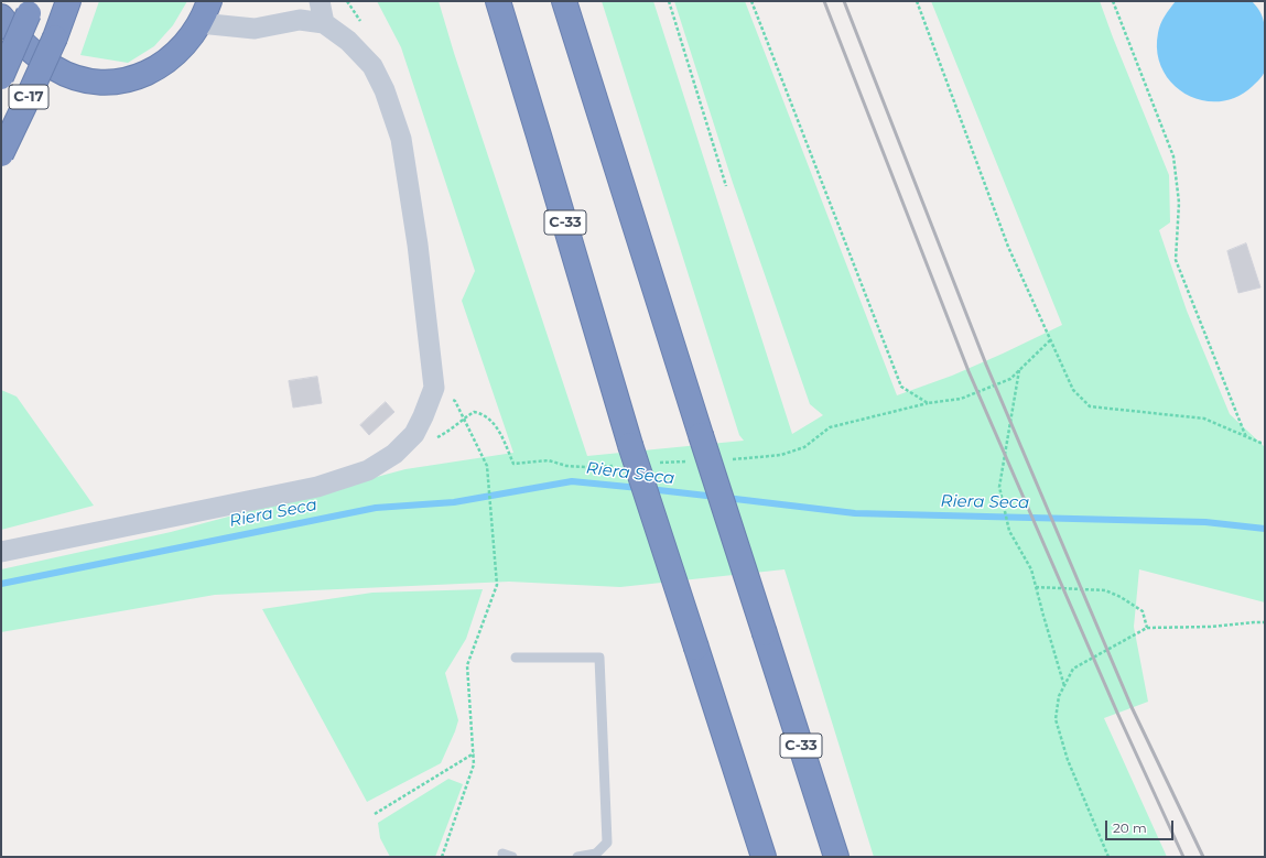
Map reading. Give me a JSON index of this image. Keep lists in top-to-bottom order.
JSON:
{
  "streets": {
    "highway": ["C-17", "C-33"]
  },
  "water": ["Riera Seca"],
  "scale_bar": "20 m"
}
